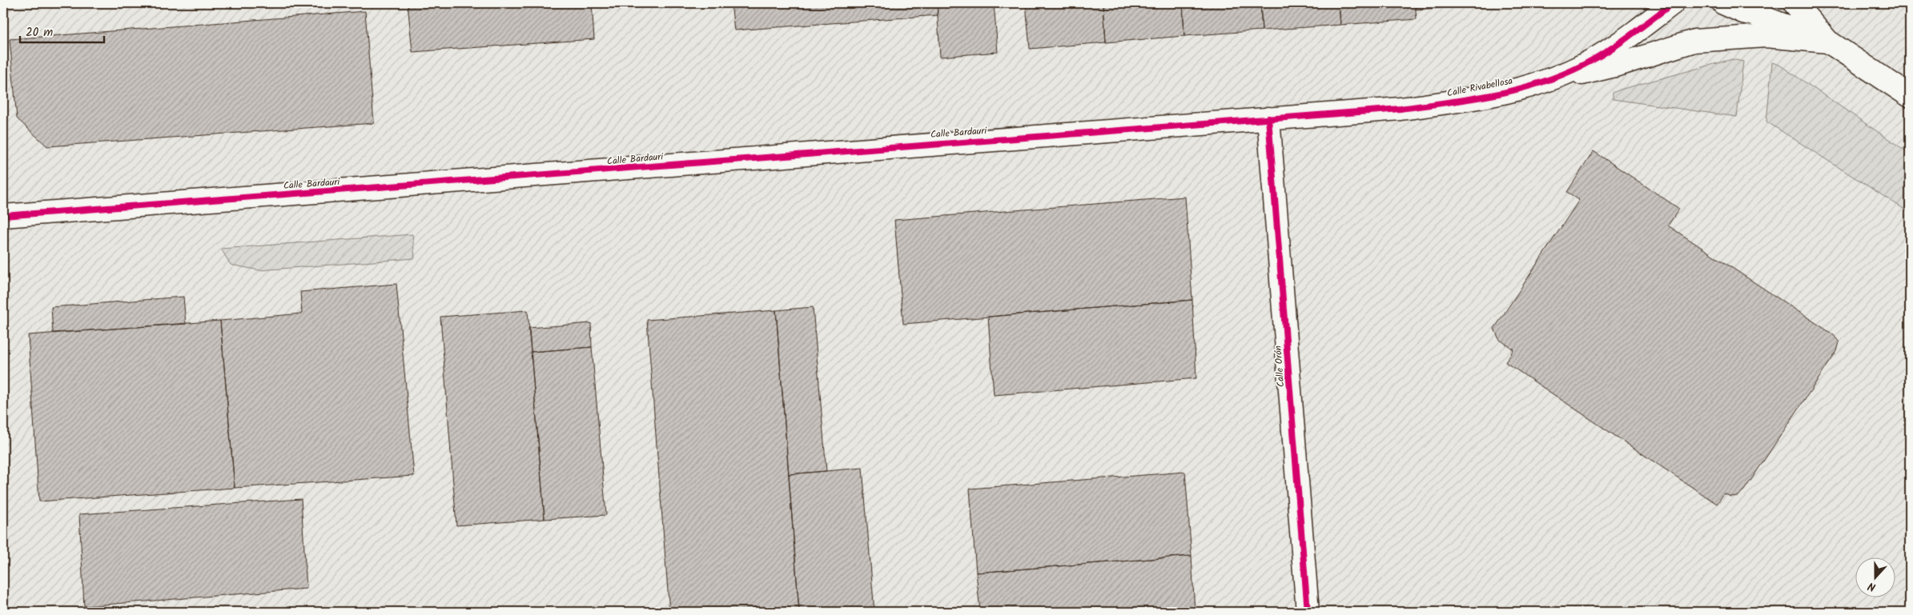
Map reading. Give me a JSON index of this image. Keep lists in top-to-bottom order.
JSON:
{
  "streets": {
    "street": ["Calle Rivabellosa", "Calle Bardauri", "Calle Orón"]
  },
  "crossings": [
    ["Calle Rivabellosa", "Calle Bardauri"],
    ["Calle Rivabellosa", "Calle Orón"],
    ["Calle Bardauri", "Calle Orón"]
  ],
  "scale_bar": "20 m",
  "north": "bottom"
}
